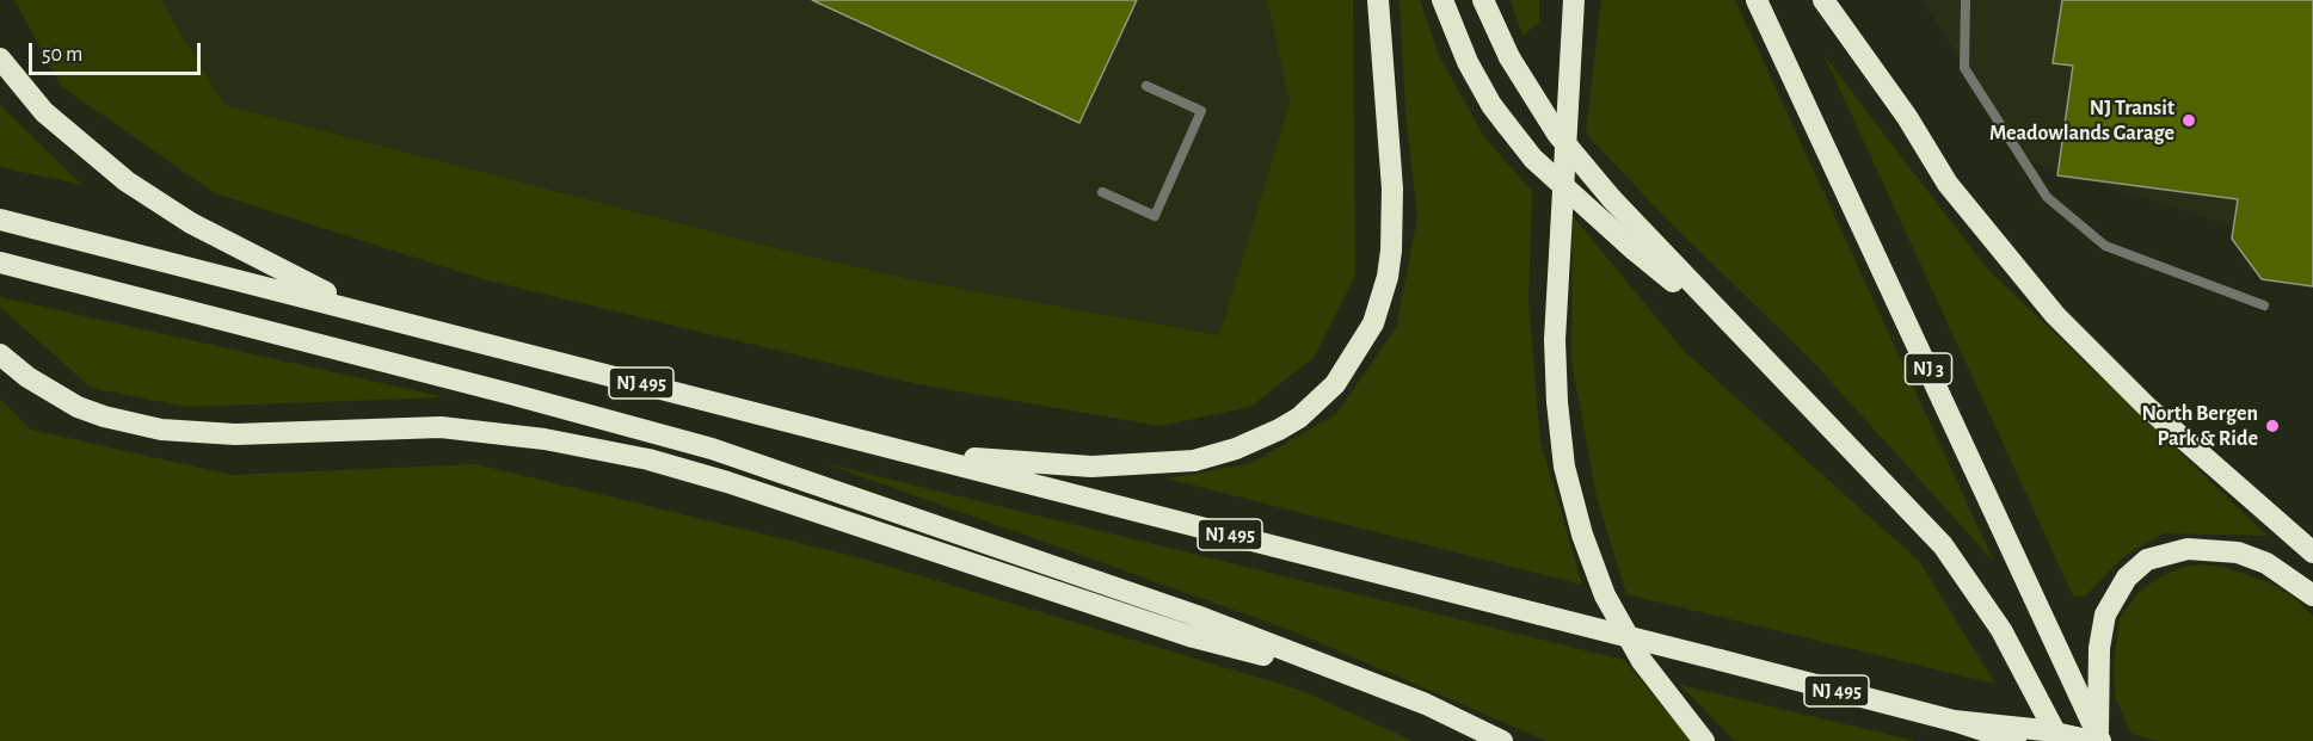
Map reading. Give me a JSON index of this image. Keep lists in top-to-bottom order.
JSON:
{
  "streets": {
    "highway": ["NJ 3", "NJ 495"]
  },
  "places": ["NJ Transit Meadowlands Garage", "North Bergen Park & Ride"],
  "scale_bar": "50 m"
}
